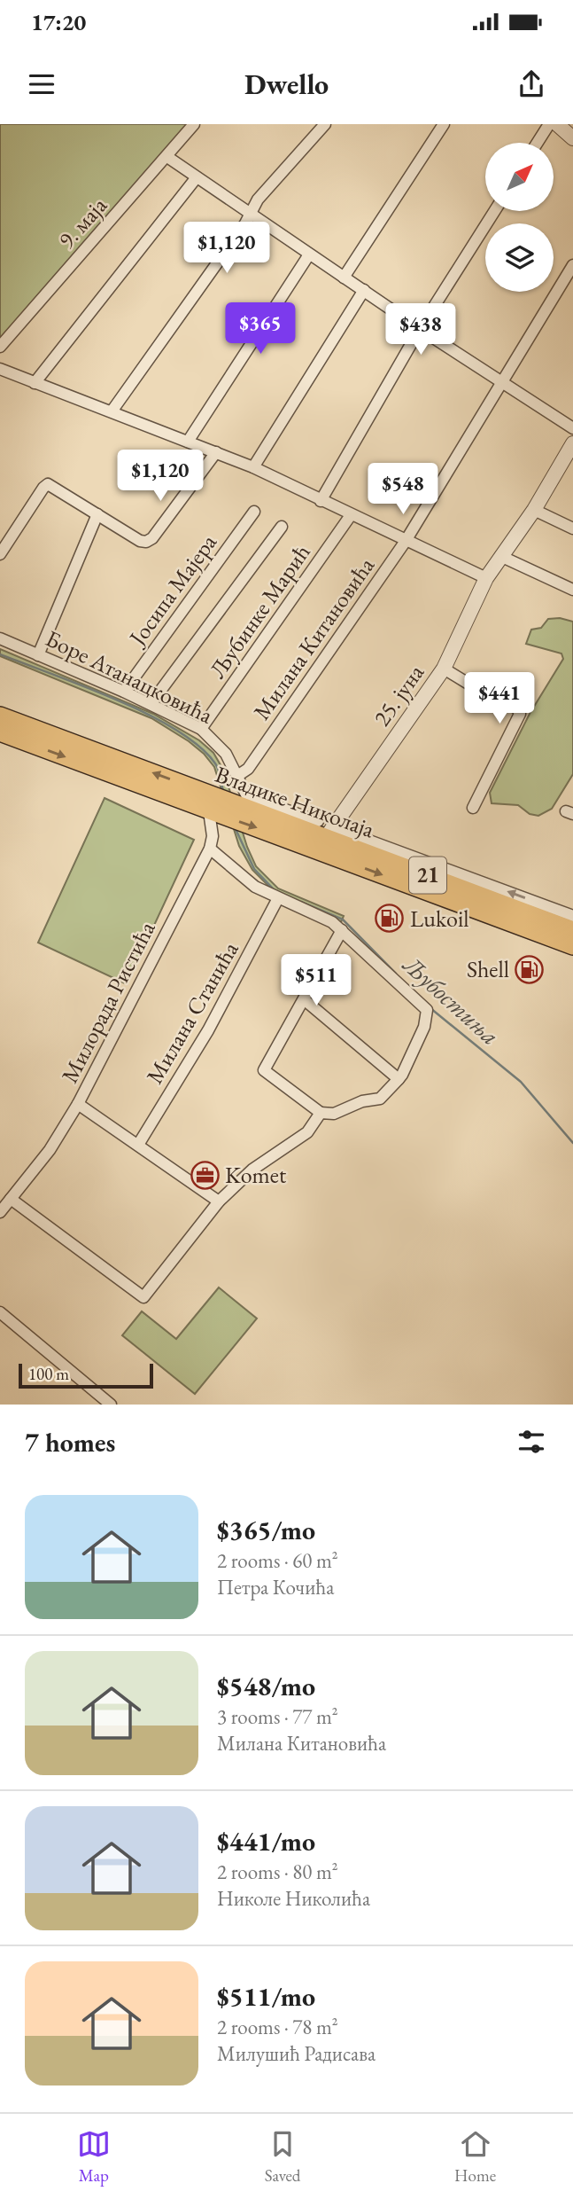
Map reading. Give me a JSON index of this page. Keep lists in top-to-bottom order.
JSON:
{
  "streets": {
    "main road": ["Владике Николаја", "21"],
    "street": [
      "9. маја",
      "Јосипа Мајера",
      "Љубинке Марић",
      "Милана Китановића",
      "Боре Атанацковића",
      "25. јуна",
      "Милорада Ристића",
      "Милана Станића"
    ]
  },
  "crossings": [
    ["Јосипа Мајера", "Боре Атанацковића"],
    ["Љубинке Марић", "Боре Атанацковића"],
    ["Милана Китановића", "Боре Атанацковића"],
    ["25. јуна", "Владике Николаја"],
    ["Владике Николаја", "Милорада Ристића"]
  ],
  "water": ["Љубостиња"],
  "places": {
    "fuel station": ["Lukoil", "Shell"],
    "office": ["Komet"]
  },
  "scale_bar": "100 m",
  "north": "top right",
  "page": {
    "status": "17:20",
    "header": "Dwello",
    "price": [
      "$1,120",
      "$365",
      "$438",
      "$1,120",
      "$548",
      "$441",
      "$511"
    ],
    "scale": "100 m",
    "heading": "7 homes",
    "list": [
      {
        "name": "$365/mo",
        "note": "2 rooms · 60 m² · Петра Кочића"
      },
      {
        "name": "$548/mo",
        "note": "3 rooms · 77 m² · Милана Китановића"
      },
      {
        "name": "$441/mo",
        "note": "2 rooms · 80 m² · Николе Николића"
      },
      {
        "name": "$511/mo",
        "note": "2 rooms · 78 m² · Милушић Радисава"
      }
    ],
    "tabs": ["Map", "Saved", "Home"]
  }
}
